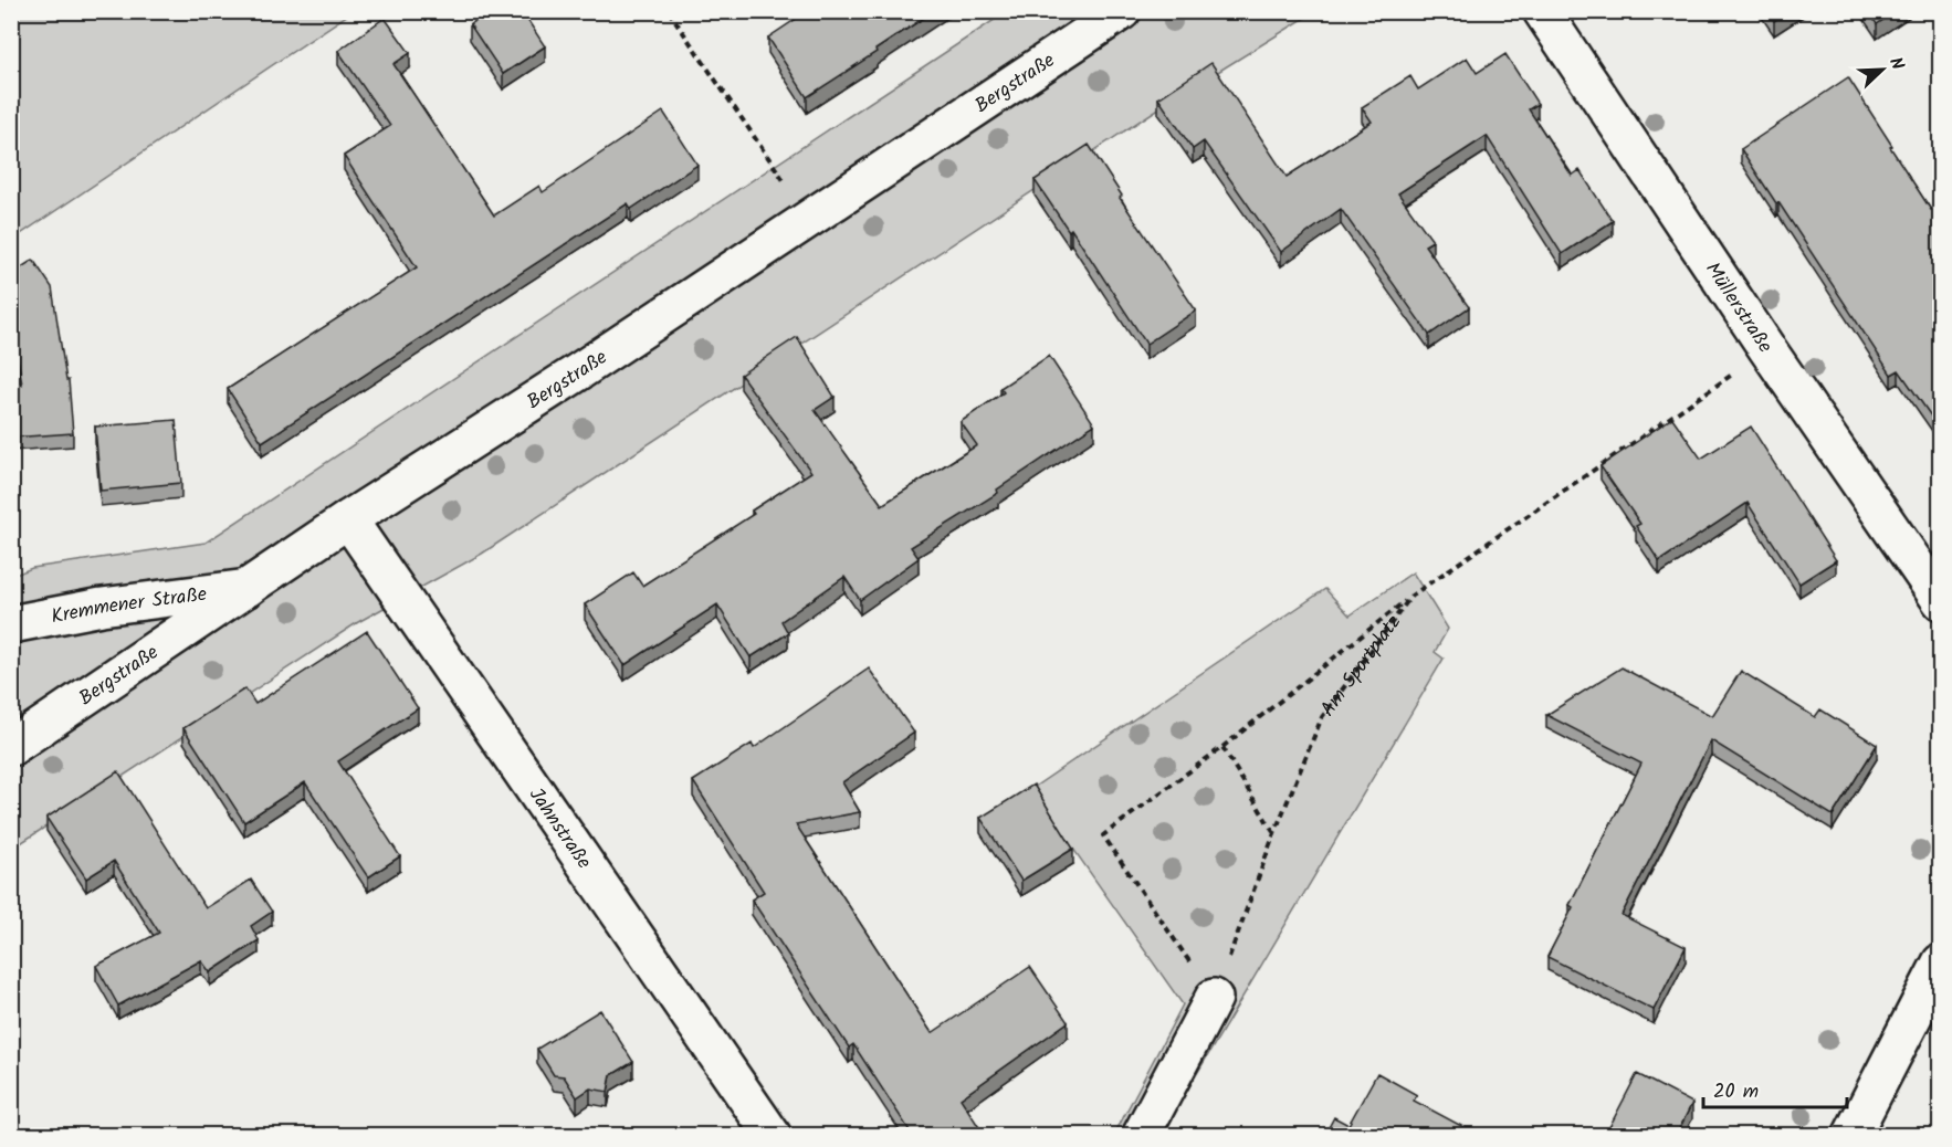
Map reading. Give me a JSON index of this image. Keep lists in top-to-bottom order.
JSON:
{
  "streets": {
    "street": [
      "Bergstraße",
      "Müllerstraße",
      "Kremmener Straße",
      "Jahnstraße"
    ],
    "path": ["Am Sportplatz"]
  },
  "crossings": [
    ["Bergstraße", "Kremmener Straße"],
    ["Bergstraße", "Jahnstraße"],
    ["Müllerstraße", "Am Sportplatz"]
  ],
  "scale_bar": "20 m",
  "north": "top right"
}
